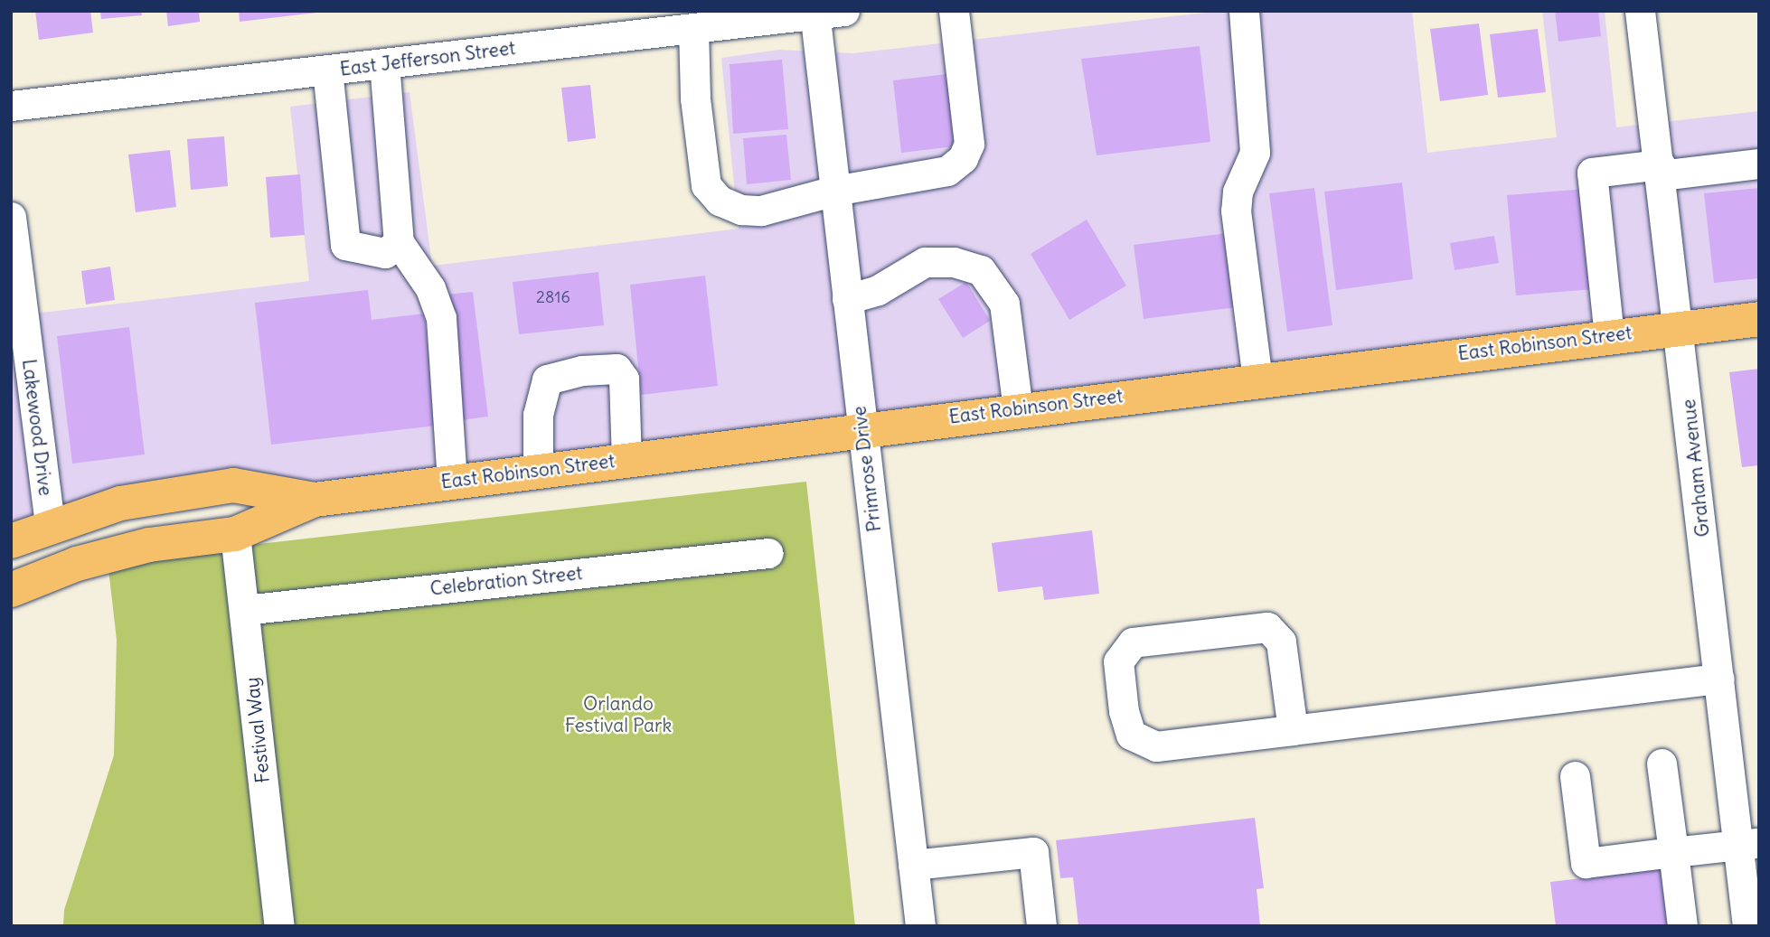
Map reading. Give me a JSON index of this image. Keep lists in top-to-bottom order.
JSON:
{
  "streets": {
    "main road": ["East Robinson Street"],
    "street": [
      "East Jefferson Street",
      "Lakewood Drive",
      "Graham Avenue",
      "Primrose Drive",
      "Celebration Street",
      "Festival Way"
    ]
  },
  "crossings": [
    ["East Jefferson Street", "Primrose Drive"],
    ["East Robinson Street", "Lakewood Drive"],
    ["East Robinson Street", "Graham Avenue"],
    ["East Robinson Street", "Primrose Drive"],
    ["East Robinson Street", "Festival Way"],
    ["Celebration Street", "Festival Way"]
  ],
  "parks": ["Orlando Festival Park"],
  "house_numbers": ["2816"]
}
